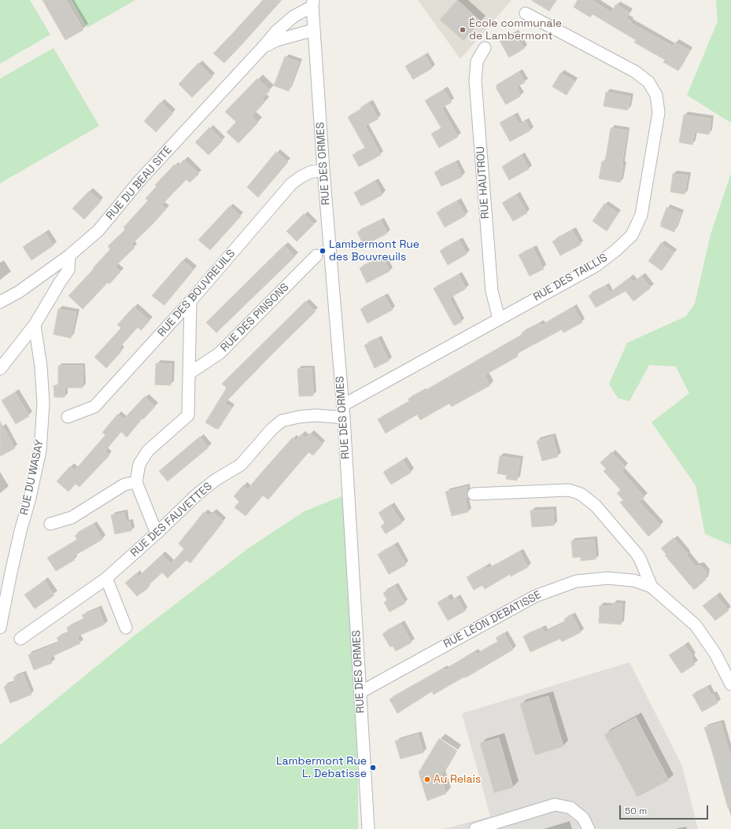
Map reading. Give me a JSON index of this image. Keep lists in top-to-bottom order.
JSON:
{
  "streets": {
    "street": [
      "RUE DES ORMES",
      "RUE HAUTROU",
      "RUE DU BEAU SITE",
      "RUE DES TAILLIS",
      "RUE DES BOUVREUILS",
      "RUE DES PINSONS",
      "RUE DU WASAY",
      "RUE DES FAUVETTES",
      "RUE LÉON DEBATISSE"
    ]
  },
  "crossings": [
    ["RUE DES ORMES", "RUE DU BEAU SITE"],
    ["RUE DES ORMES", "RUE DES TAILLIS"],
    ["RUE DES ORMES", "RUE DES BOUVREUILS"],
    ["RUE DES ORMES", "RUE DES FAUVETTES"],
    ["RUE DES ORMES", "RUE LÉON DEBATISSE"],
    ["RUE HAUTROU", "RUE DES TAILLIS"]
  ],
  "places": [
    "École communale de Lambermont",
    "Lambermont Rue des Bouvreuils",
    "Lambermont Rue L. Debatisse",
    "Au Relais"
  ],
  "scale_bar": "50 m"
}
